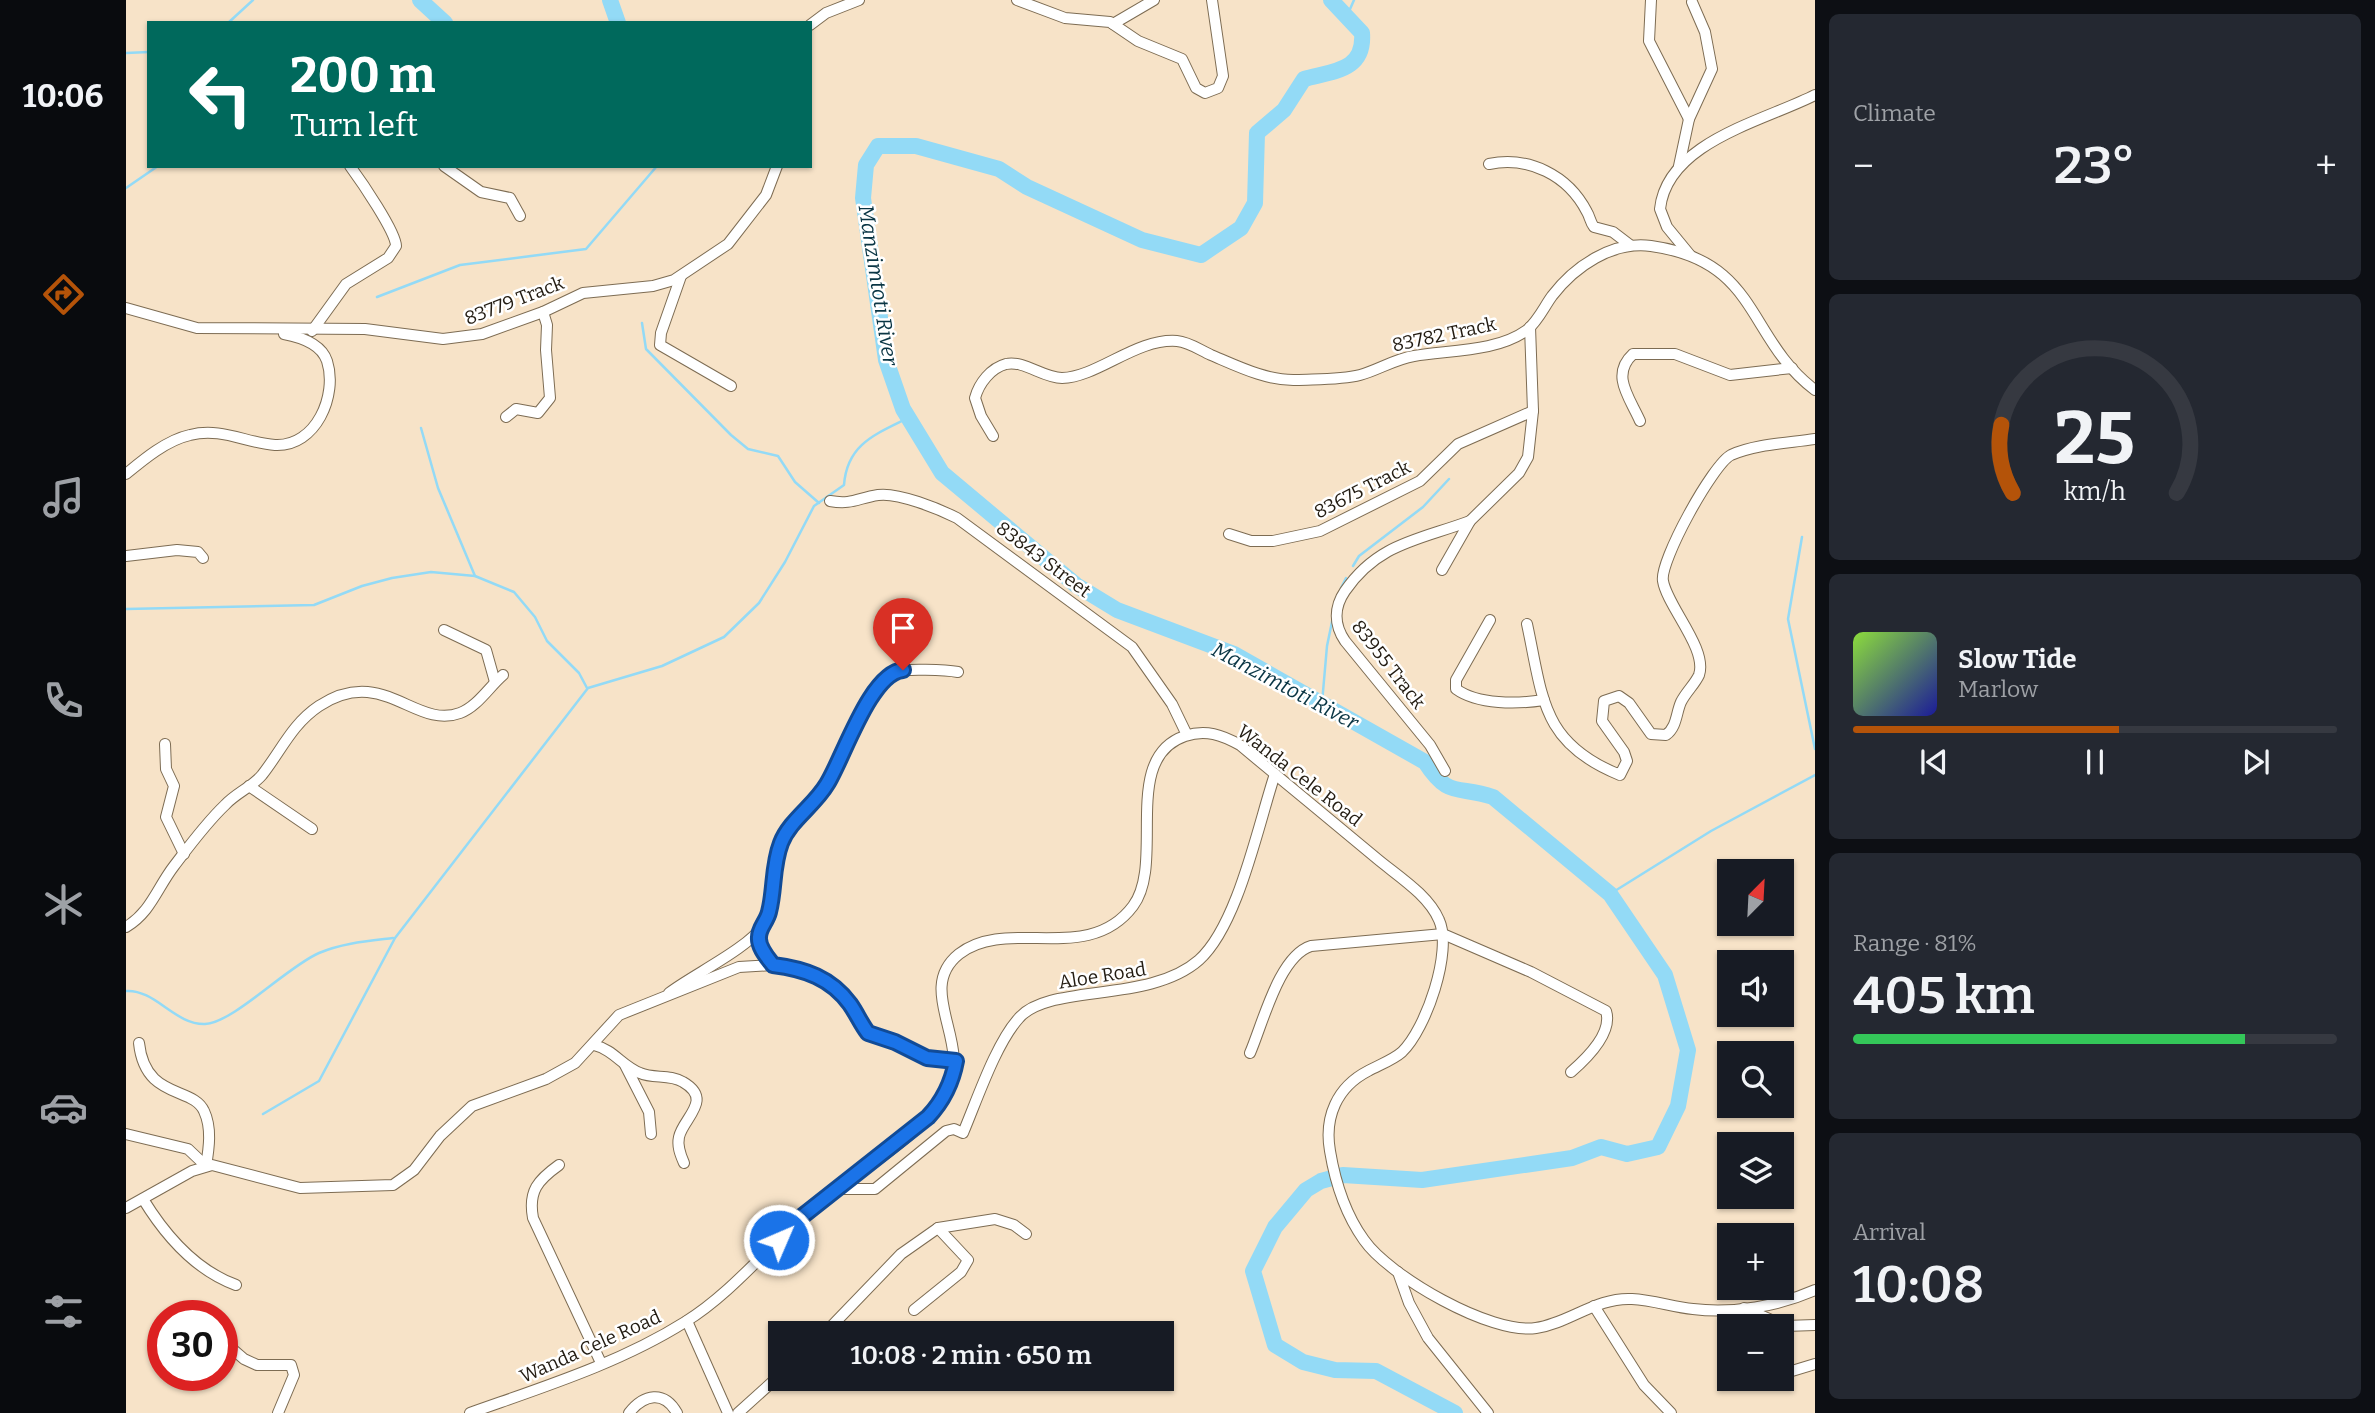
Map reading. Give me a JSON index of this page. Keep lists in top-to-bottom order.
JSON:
{
  "streets": {
    "street": [
      "83779 Track",
      "83782 Track",
      "83675 Track",
      "83843 Street",
      "83955 Track",
      "Wanda Cele Road",
      "Aloe Road"
    ]
  },
  "crossings": [
    ["83843 Street", "Wanda Cele Road"],
    ["Wanda Cele Road", "Aloe Road"]
  ],
  "water": ["Manzimtoti River"],
  "north": "top right",
  "page": {
    "tabs": "10:06",
    "tile": [
      "Climate",
      ["Range · 81%", "405 km"],
      ["Arrival", "10:08"]
    ],
    "turn": ["200 m", "Turn left"],
    "heat": ["−", "23°", "+"],
    "song": ["Slow Tide", "Marlow"],
    "map_buttons": ["+", "−"],
    "limit": "30",
    "trip": "10:08 · 2 min · 650 m",
    "gauge": ["25", "km/h"]
  }
}
